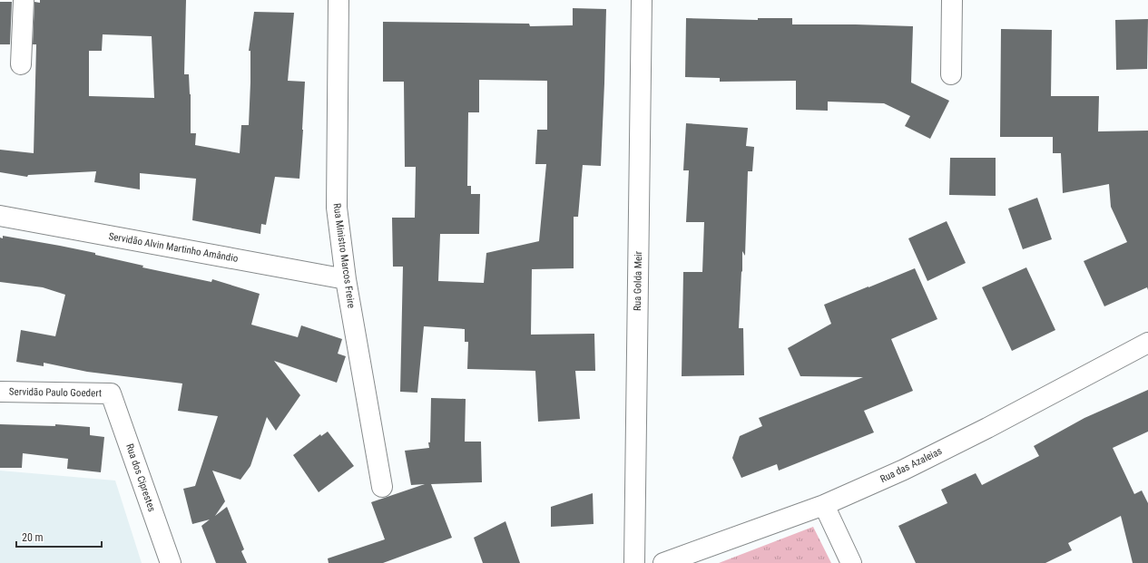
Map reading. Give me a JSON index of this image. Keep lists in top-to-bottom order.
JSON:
{
  "streets": {
    "street": [
      "Servidão Alvin Martinho Amândio",
      "Rua Ministro Marcos Freire",
      "Rua Golda Meir",
      "Servidão Paulo Goedert",
      "Rua das Azaleias",
      "Rua dos Ciprestes"
    ]
  },
  "crossings": [
    ["Servidão Alvin Martinho Amândio", "Rua Ministro Marcos Freire"],
    ["Servidão Paulo Goedert", "Rua dos Ciprestes"]
  ],
  "scale_bar": "20 m"
}
